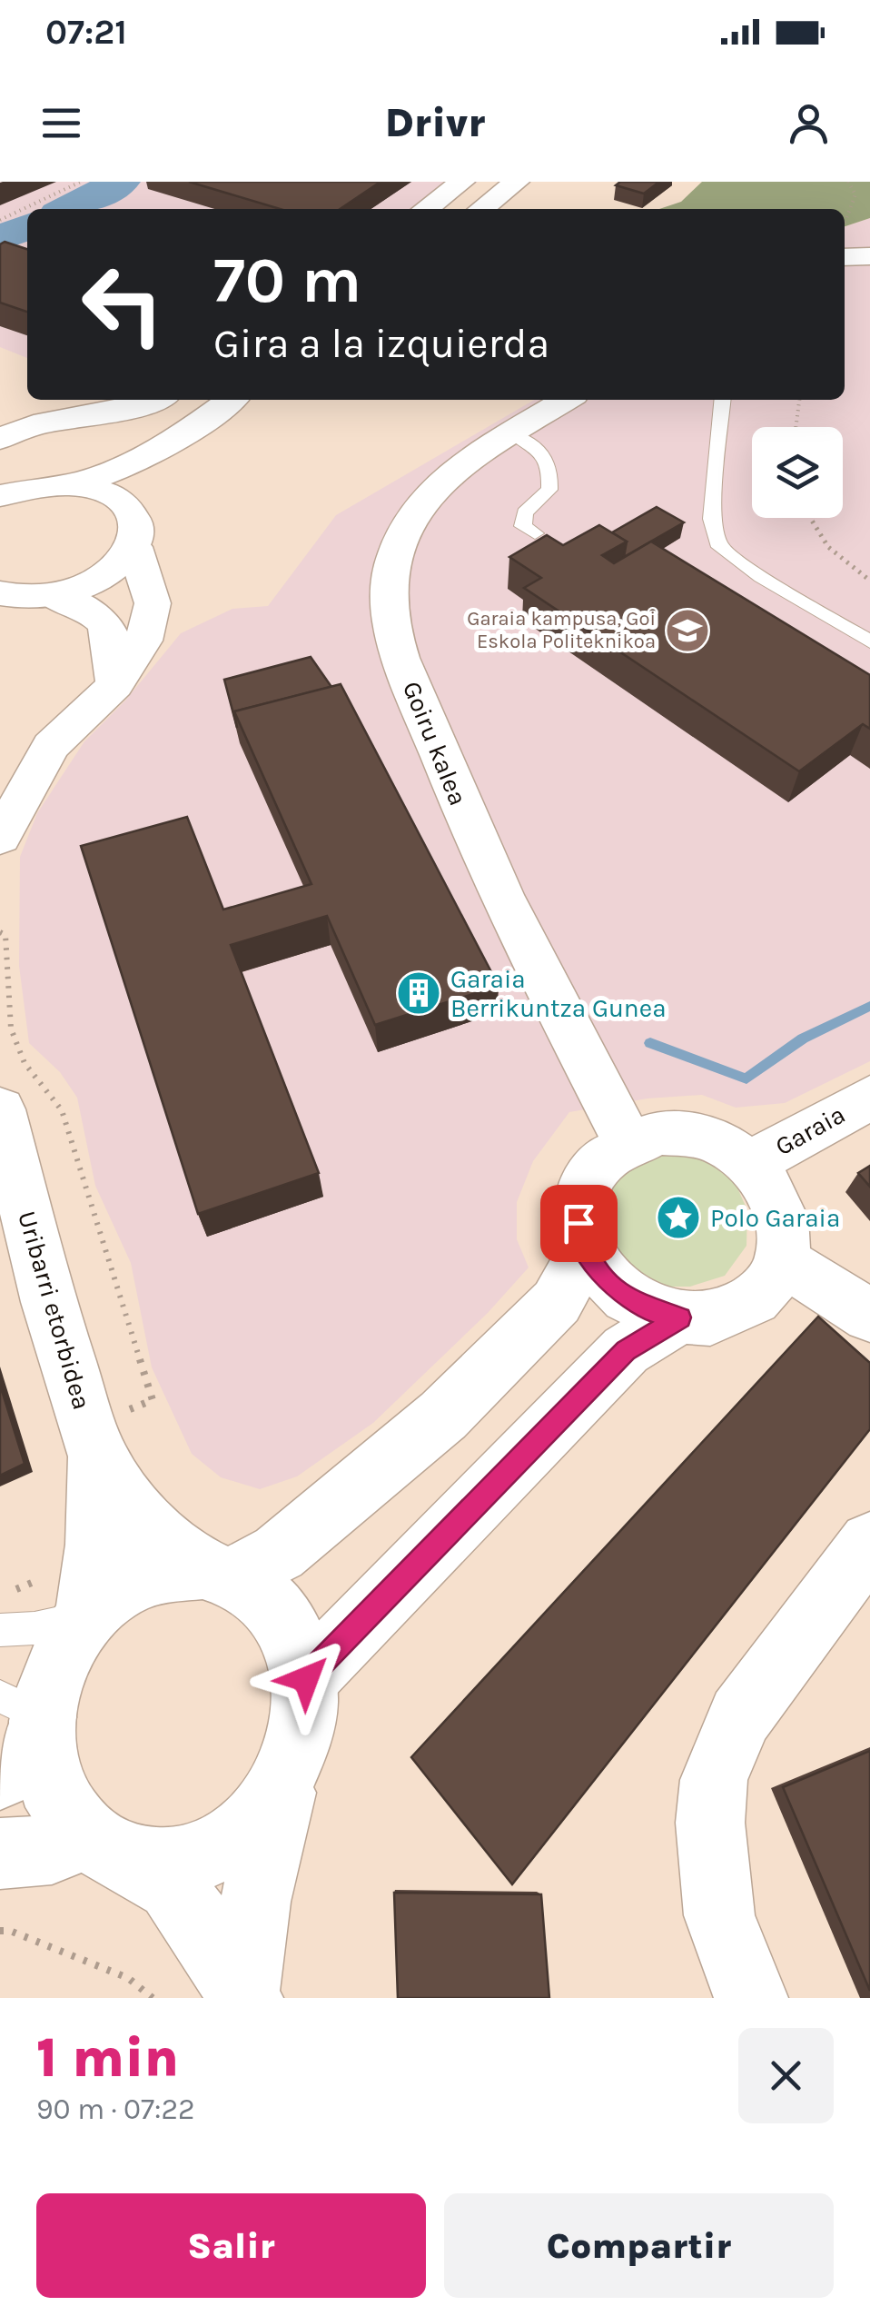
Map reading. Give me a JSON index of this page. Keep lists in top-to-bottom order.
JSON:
{
  "streets": {
    "street": ["Goiru kalea", "Garaia", "Uribarri etorbidea"]
  },
  "crossings": [
    ["Goiru kalea", "Garaia"]
  ],
  "places": {
    "school or university": ["Garaia kampusa, Goi Eskola Politeknikoa"],
    "building": ["Garaia Berrikuntza Gunea"],
    "place": ["Polo Garaia"]
  },
  "page": {
    "status": "07:21",
    "header": "Drivr",
    "turn": ["70 m", "Gira a la izquierda"],
    "heading": ["1 min", "90 m · 07:22"],
    "buttons": ["Salir", "Compartir"]
  }
}
